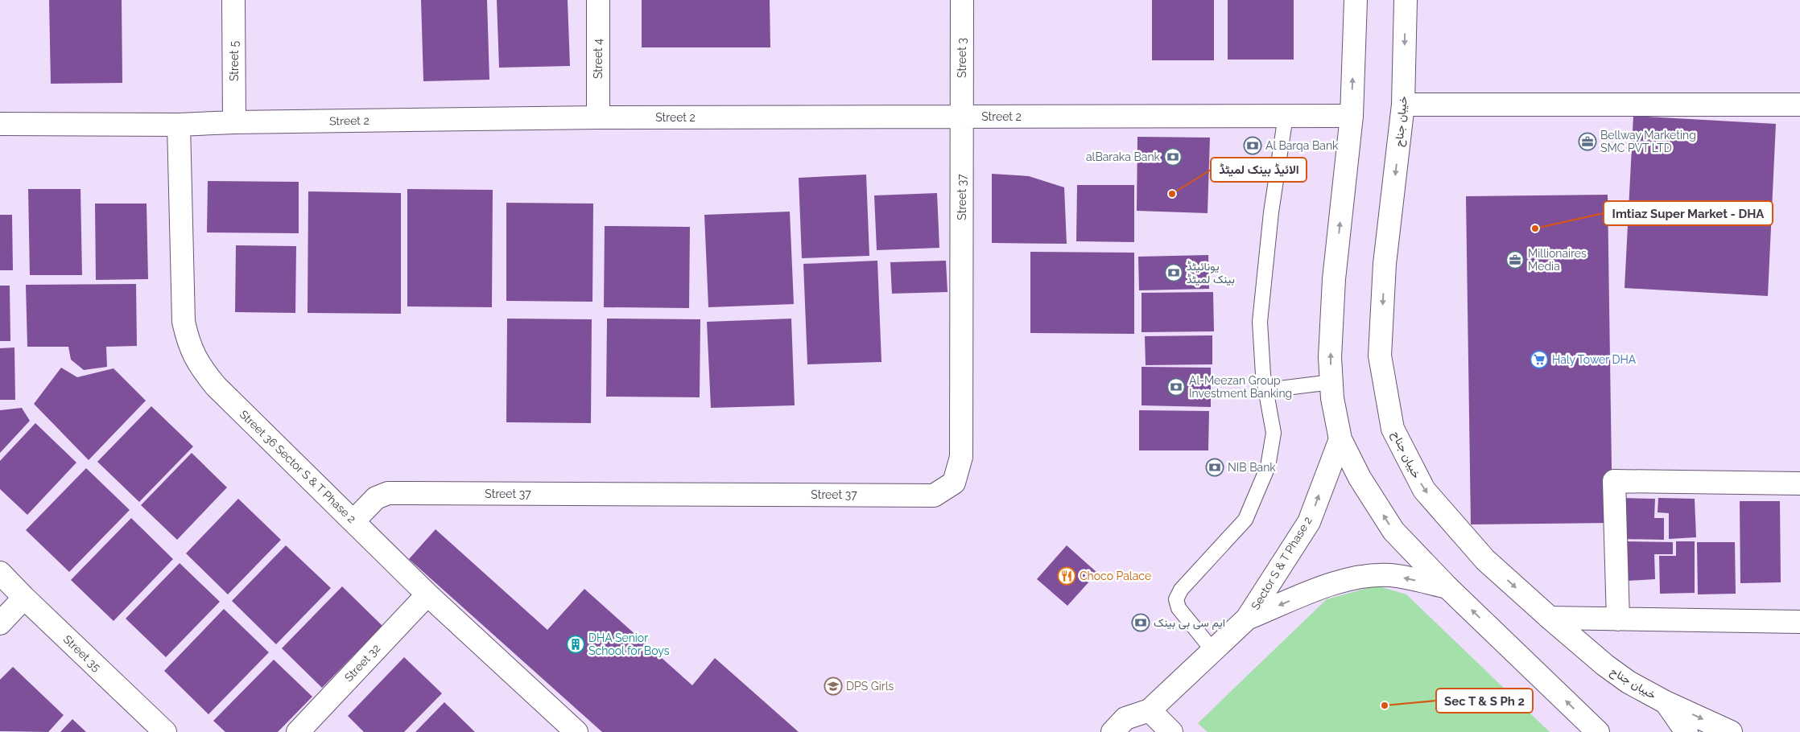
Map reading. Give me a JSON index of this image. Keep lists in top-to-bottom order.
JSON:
{
  "streets": {
    "street": [
      "Street 3",
      "Street 4",
      "Street 5",
      "Street 2",
      "خیبان جناح",
      "Street 37",
      "Street 36 Sector S & T Phase 2",
      "Sector S & T Phase 2",
      "Street 35",
      "Street 32"
    ]
  },
  "crossings": [
    ["Street 3", "Street 2"],
    ["Street 3", "Street 37"],
    ["Street 4", "Street 2"],
    ["Street 5", "Street 2"],
    ["Street 2", "Street 37"],
    ["Street 2", "Street 36 Sector S & T Phase 2"],
    ["Street 37", "Street 36 Sector S & T Phase 2"],
    ["Street 36 Sector S & T Phase 2", "Street 32"]
  ],
  "places": {
    "office": ["Bellway Marketing SMC PVT LTD", "Millionaires Media"],
    "bank": [
      "Al Barqa Bank",
      "alBaraka Bank",
      "یونائیٹڈ بینک لمیٹڈ",
      "Al-Meezan Group Investment Banking",
      "NIB Bank",
      "ایم سی بی بینک"
    ],
    "other": ["الائیڈ بینک لمیٹڈ", "Imtiaz Super Market - DHA", "Sec T & S Ph 2"],
    "supermarket": ["Haly Tower DHA"],
    "restaurant": ["Choco Palace"],
    "building": ["DHA Senior School for Boys"],
    "school or university": ["DPS Girls"]
  }
}
